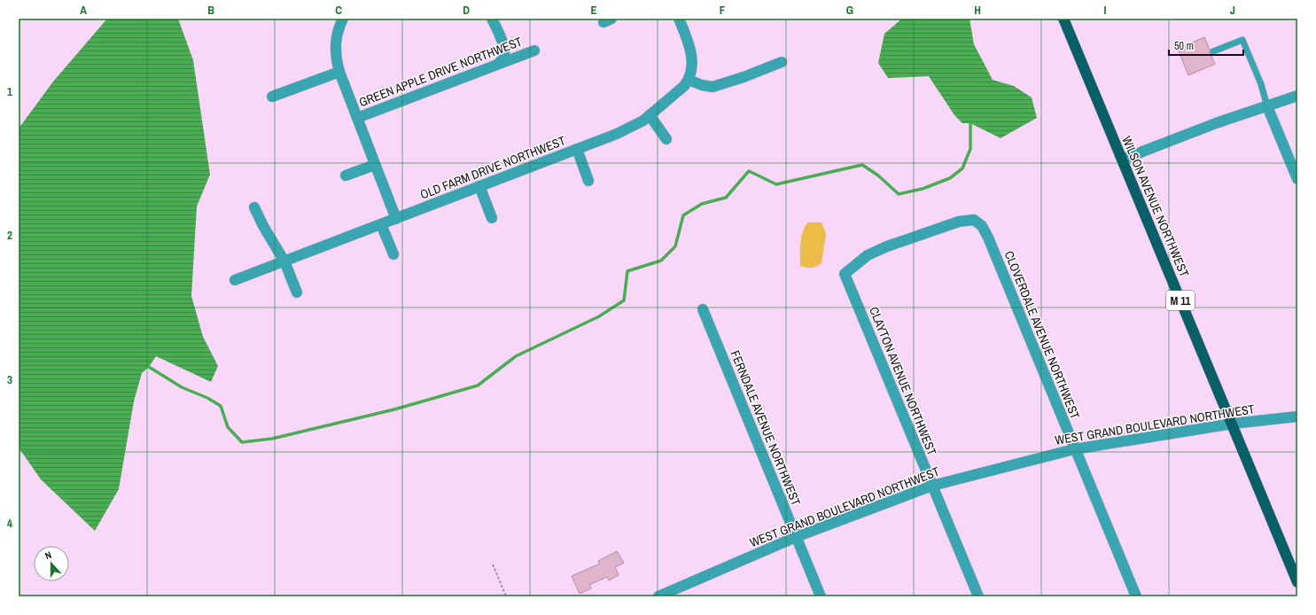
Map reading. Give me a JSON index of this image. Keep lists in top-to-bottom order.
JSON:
{
  "streets": {
    "main road": ["WILSON AVENUE NORTHWEST", "M 11"],
    "street": [
      "GREEN APPLE DRIVE NORTHWEST",
      "OLD FARM DRIVE NORTHWEST",
      "CLOVERDALE AVENUE NORTHWEST",
      "CLAYTON AVENUE NORTHWEST",
      "WEST GRAND BOULEVARD NORTHWEST",
      "FERNDALE AVENUE NORTHWEST"
    ]
  },
  "crossings": [
    ["WILSON AVENUE NORTHWEST", "WEST GRAND BOULEVARD NORTHWEST"],
    ["CLOVERDALE AVENUE NORTHWEST", "CLAYTON AVENUE NORTHWEST"],
    ["CLOVERDALE AVENUE NORTHWEST", "WEST GRAND BOULEVARD NORTHWEST"],
    ["CLAYTON AVENUE NORTHWEST", "WEST GRAND BOULEVARD NORTHWEST"],
    ["WEST GRAND BOULEVARD NORTHWEST", "FERNDALE AVENUE NORTHWEST"]
  ],
  "scale_bar": "50 m",
  "north": "top",
  "grid": {
    "columns": [
      "A",
      "B",
      "C",
      "D",
      "E",
      "F",
      "G",
      "H",
      "I",
      "J"
    ],
    "rows": [
      "1",
      "2",
      "3",
      "4"
    ]
  }
}
